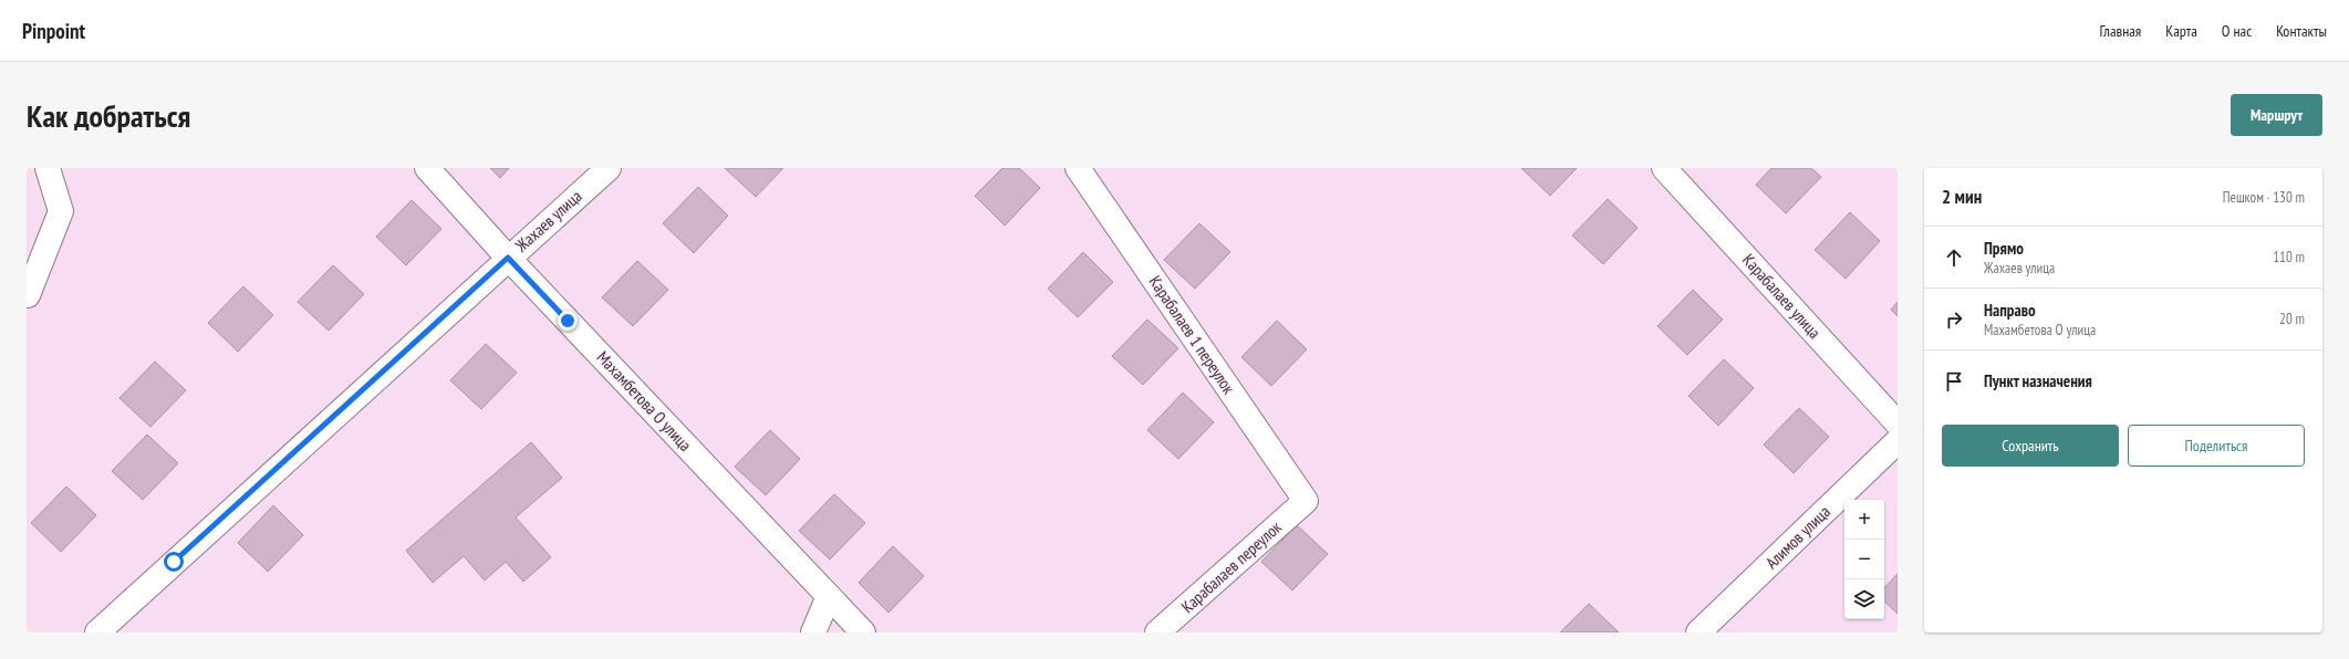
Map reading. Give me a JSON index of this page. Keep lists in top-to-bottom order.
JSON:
{
  "streets": {
    "street": [
      "Жахаев улица",
      "Карабалаев улица",
      "Карабалаев 1 переулок",
      "Махамбетова О улица",
      "Алимов улица",
      "Карабалаев переулок"
    ]
  },
  "crossings": [
    ["Жахаев улица", "Махамбетова О улица"],
    ["Карабалаев 1 переулок", "Карабалаев переулок"]
  ],
  "page": {
    "header": "Pinpoint",
    "nav": [
      "Главная",
      "Карта",
      "О нас",
      "Контакты"
    ],
    "buttons": [
      "Маршрут",
      ["Сохранить", "Поделиться"]
    ],
    "title": "Как добраться",
    "heading": ["2 мин", "Пешком · 130 m"],
    "list": [
      ["Прямо", "Жахаев улица", "110 m"],
      ["Направо", "Махамбетова О улица", "20 m"],
      "Пункт назначения"
    ],
    "map_buttons": ["+", "−"]
  }
}
